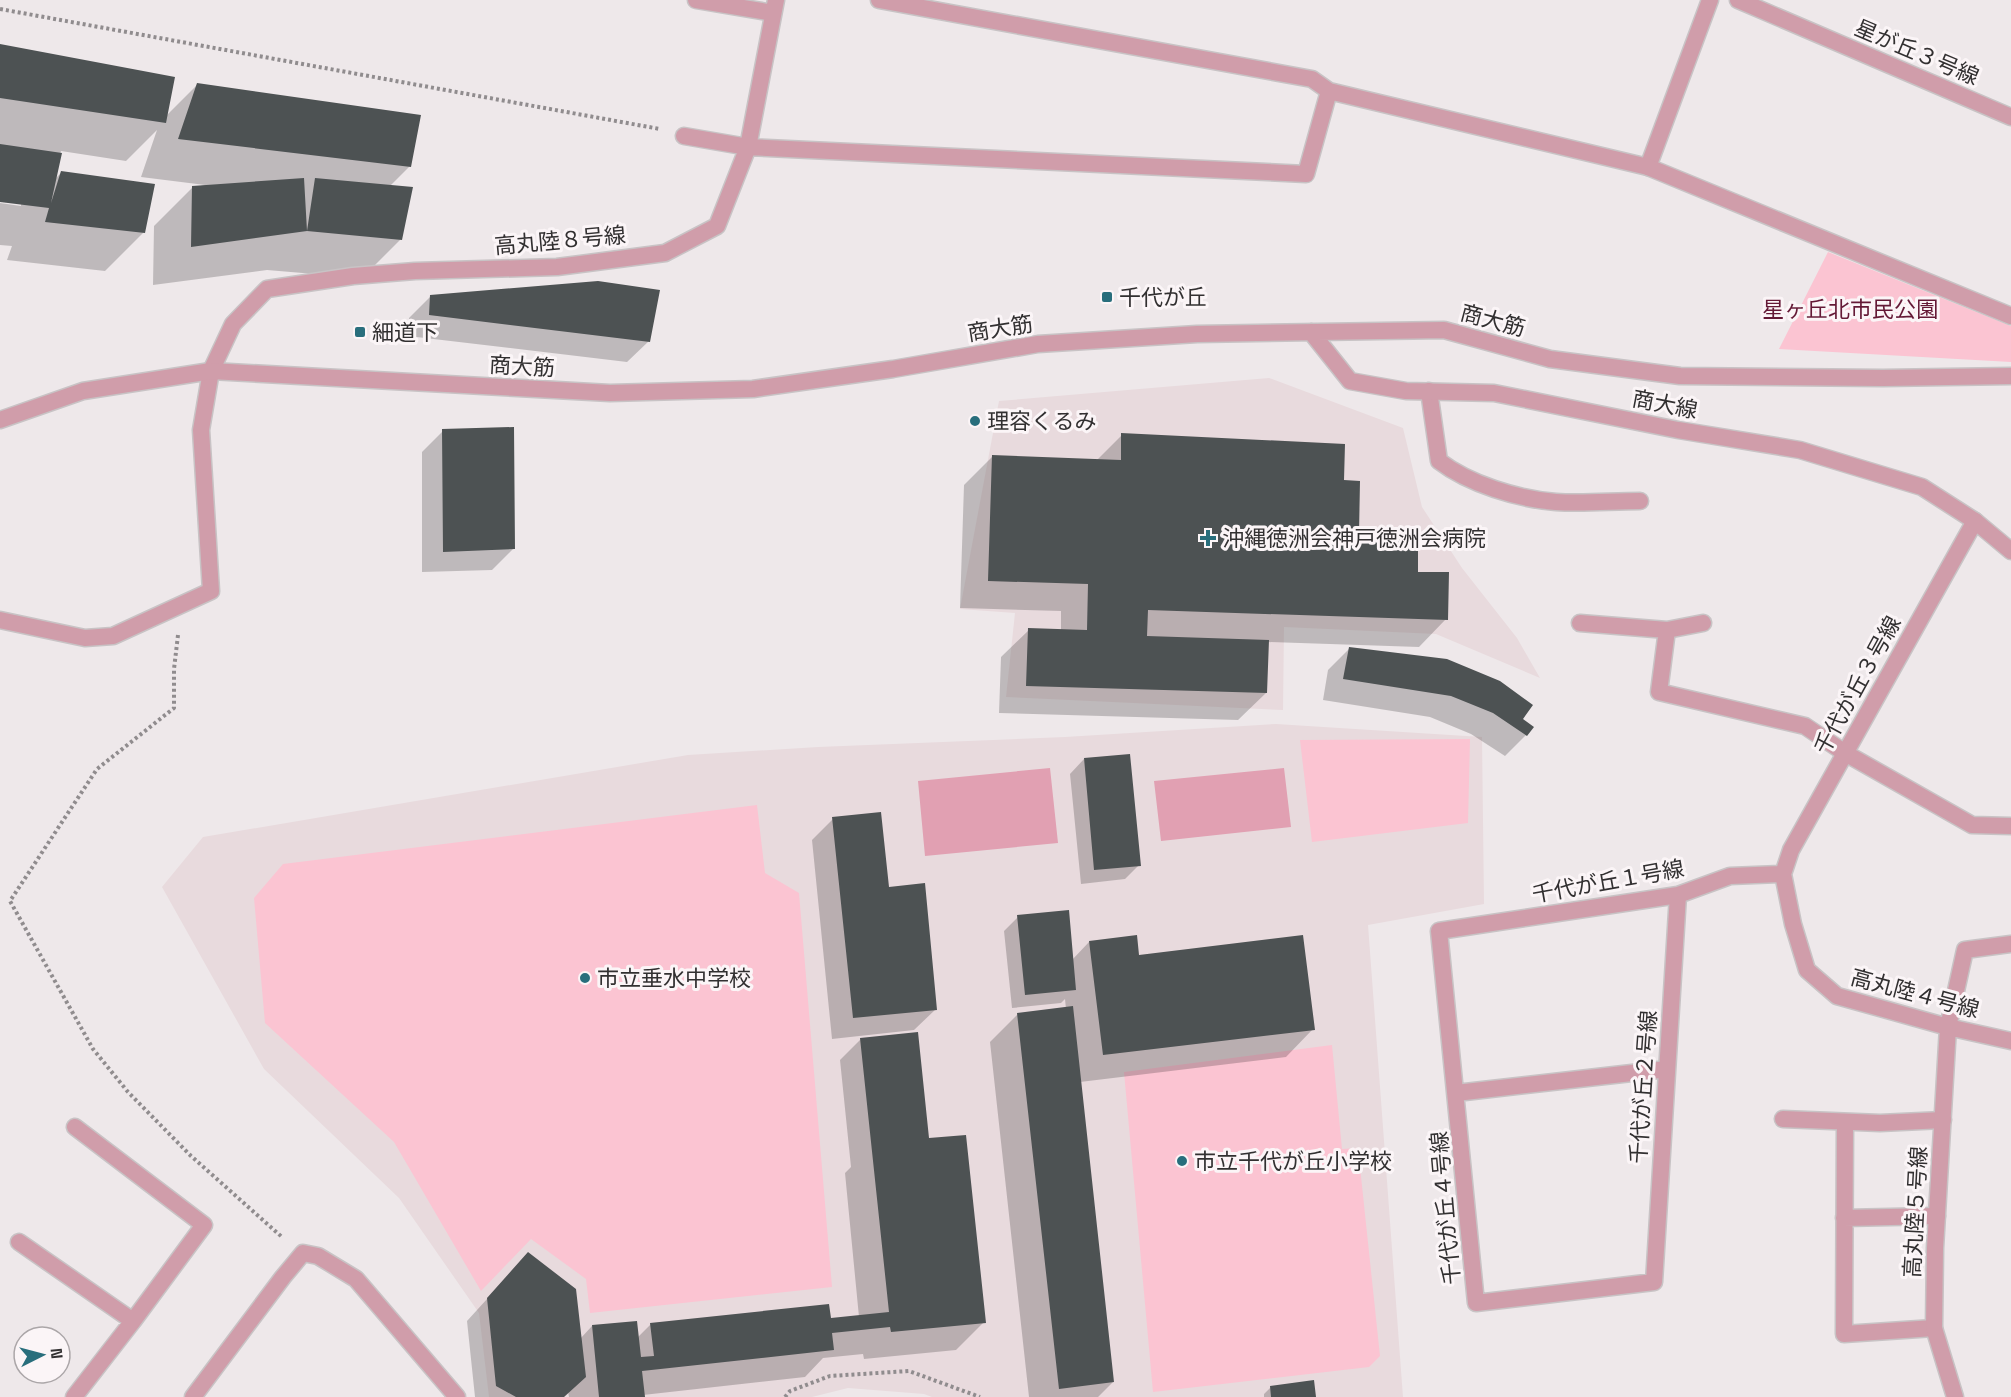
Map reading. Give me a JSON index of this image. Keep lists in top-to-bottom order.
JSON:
{
  "streets": {
    "street": [
      "星が丘３号線",
      "高丸陸８号線",
      "商大筋",
      "商大線",
      "千代が丘３号線",
      "千代が丘１号線",
      "高丸陸４号線",
      "千代が丘２号線",
      "千代が丘４号線",
      "高丸陸５号線"
    ]
  },
  "crossings": [
    ["高丸陸８号線", "商大筋"],
    ["商大筋", "商大線"],
    ["商大線", "千代が丘３号線"],
    ["千代が丘３号線", "千代が丘１号線"],
    ["千代が丘３号線", "高丸陸４号線"],
    ["千代が丘１号線", "高丸陸４号線"],
    ["千代が丘１号線", "千代が丘２号線"],
    ["千代が丘１号線", "千代が丘４号線"],
    ["高丸陸４号線", "高丸陸５号線"],
    ["千代が丘２号線", "千代が丘４号線"]
  ],
  "parks": ["星ヶ丘北市民公園"],
  "places": {
    "transit": ["千代が丘", "細道下"],
    "other": ["理容くるみ", "市立垂水中学校", "市立千代が丘小学校"],
    "health": ["沖縄徳洲会神戸徳洲会病院"]
  },
  "north": "right"
}
